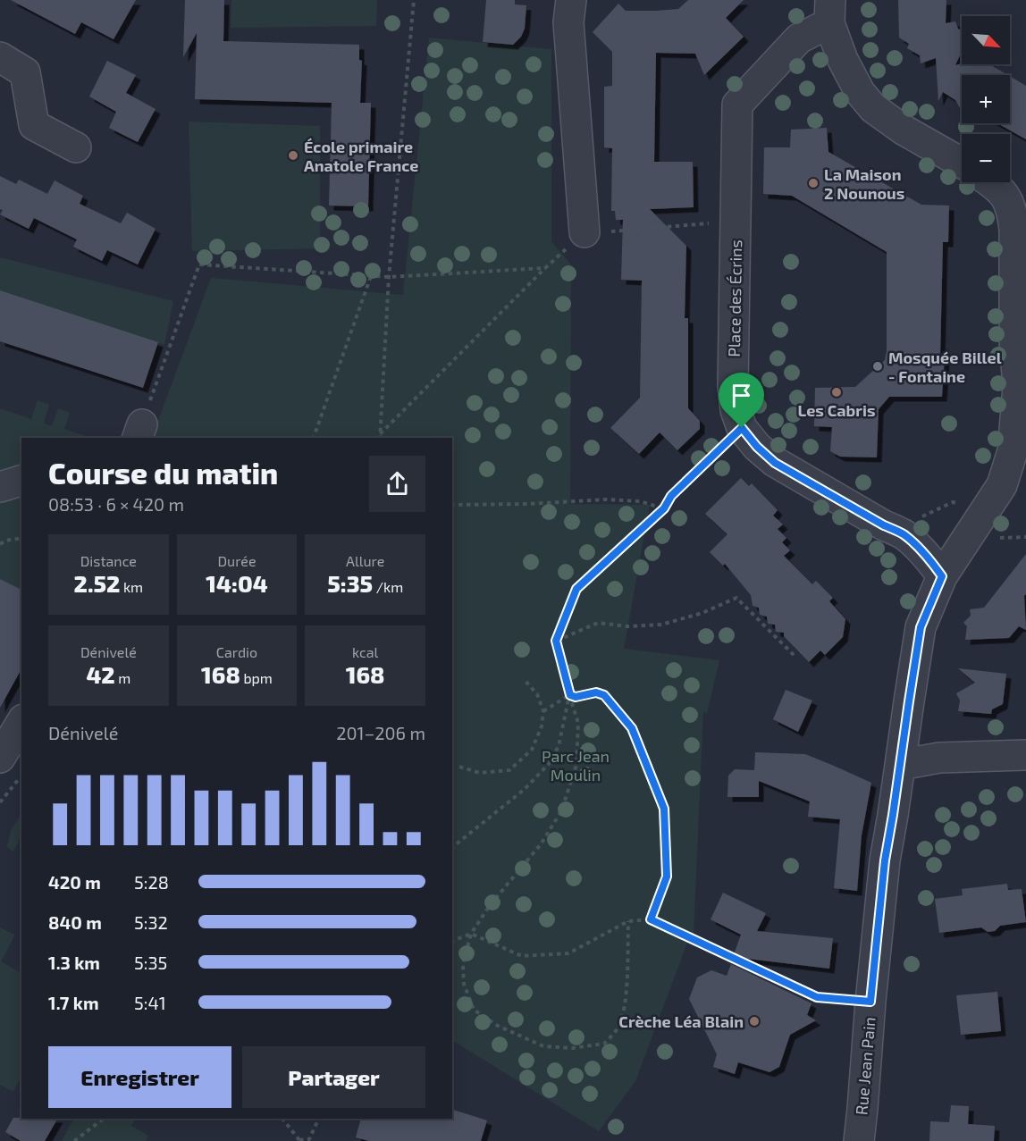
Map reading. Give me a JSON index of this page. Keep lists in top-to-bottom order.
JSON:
{
  "streets": {
    "street": ["Place des Écrins", "Rue Jean Pain"]
  },
  "crossings": [
    ["Place des Écrins", "Rue Jean Pain"]
  ],
  "parks": ["Parc Jean Moulin"],
  "places": [
    "École primaire Anatole France",
    "La Maison 2 Nounous",
    "Mosquée Billel - Fontaine",
    "Les Cabris",
    "Crèche Léa Blain"
  ],
  "north": "bottom right",
  "page": {
    "map_buttons": ["+", "−"],
    "heading": ["Course du matin", "08:53 · 6 × 420 m"],
    "stats": [
      ["Distance", "2.52 km"],
      ["Durée", "14:04"],
      ["Allure", "5:35 /km"],
      ["Dénivelé", "42 m"],
      ["Cardio", "168 bpm"],
      ["kcal", "168"]
    ],
    "chart": ["Dénivelé", "201–206 m"],
    "list": [
      {
        "name": "420 m",
        "note": "5:28"
      },
      {
        "name": "840 m",
        "note": "5:32"
      },
      {
        "name": "1.3 km",
        "note": "5:35"
      },
      {
        "name": "1.7 km",
        "note": "5:41"
      }
    ],
    "buttons": ["Enregistrer", "Partager"]
  }
}
